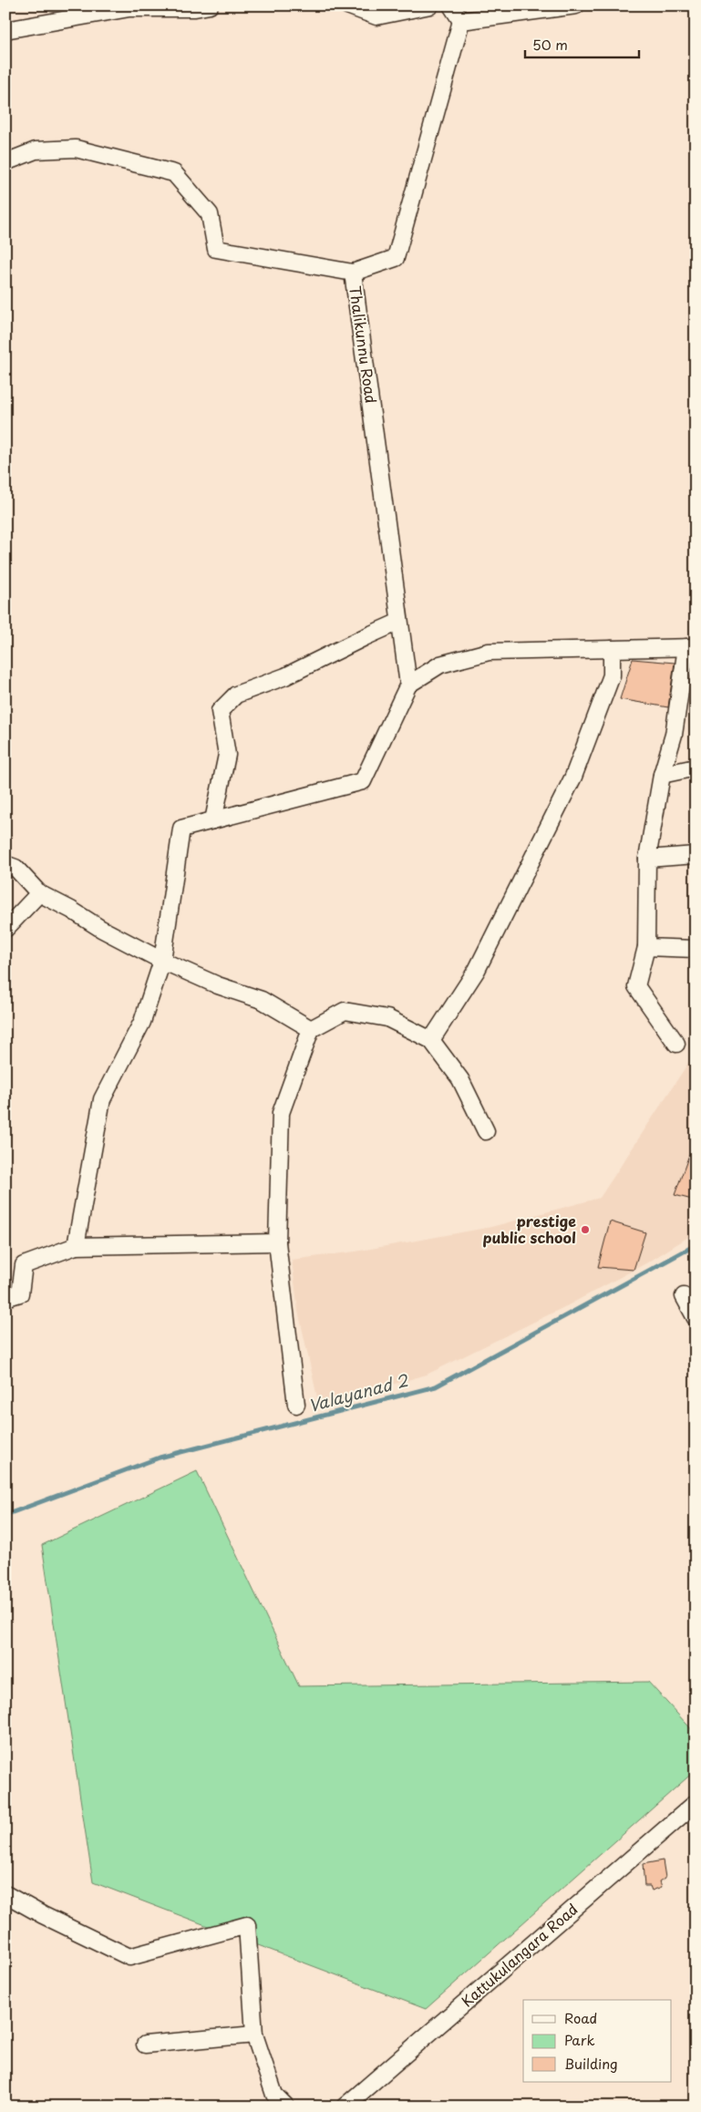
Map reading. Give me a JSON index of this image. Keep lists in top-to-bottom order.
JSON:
{
  "streets": {
    "street": ["Thalikunnu Road", "Kattukulangara Road"]
  },
  "water": ["Valayanad 2"],
  "places": ["prestige public school"],
  "legend": ["Road", "Park", "Building"],
  "scale_bar": "50 m"
}
